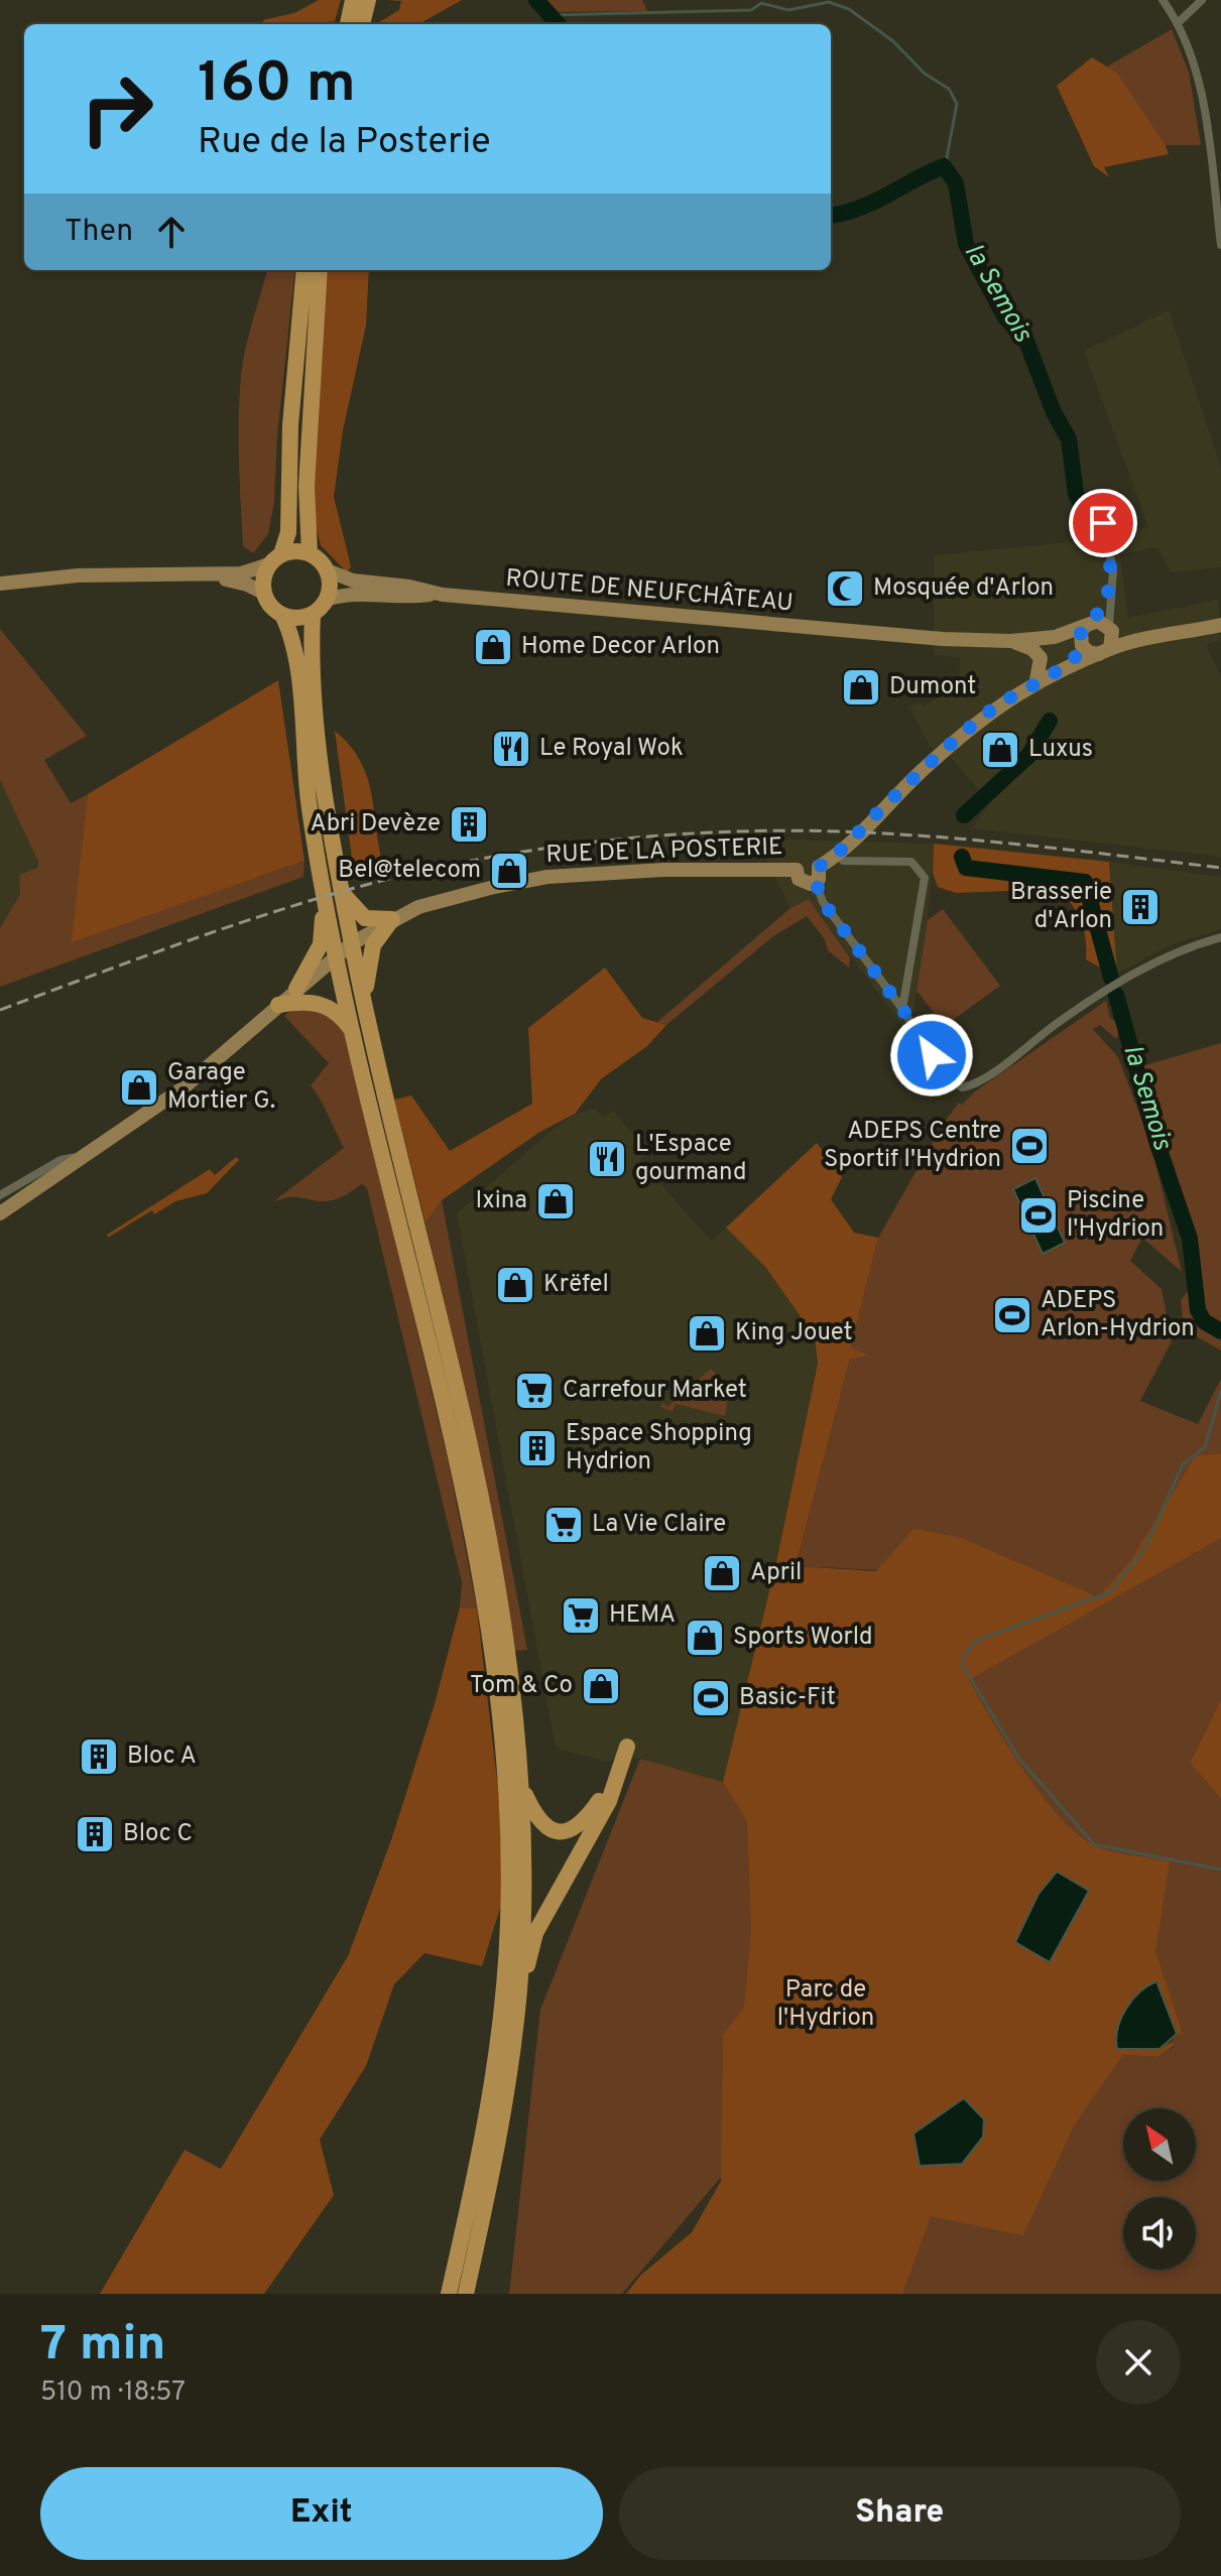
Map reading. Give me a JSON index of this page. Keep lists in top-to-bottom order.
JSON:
{
  "streets": {
    "main road": ["ROUTE DE NEUFCHÂTEAU", "RUE DE LA POSTERIE"]
  },
  "crossings": [
    ["ROUTE DE NEUFCHÂTEAU", "RUE DE LA POSTERIE"]
  ],
  "water": ["la Semois"],
  "parks": ["Parc de l'Hydrion"],
  "places": {
    "mosque": ["Mosquée d'Arlon"],
    "shop": [
      "Home Decor Arlon",
      "Dumont",
      "Luxus",
      "Bel@telecom",
      "Garage Mortier G.",
      "Ixina",
      "Krëfel",
      "King Jouet",
      "April",
      "Sports World",
      "Tom & Co"
    ],
    "restaurant": ["Le Royal Wok", "L'Espace gourmand"],
    "building": [
      "Abri Devèze",
      "Brasserie d'Arlon",
      "Espace Shopping Hydrion",
      "Bloc A",
      "Bloc C"
    ],
    "sports": [
      "ADEPS Centre Sportif l'Hydrion",
      "Piscine l'Hydrion",
      "ADEPS Arlon-Hydrion",
      "Basic-Fit"
    ],
    "supermarket": ["Carrefour Market", "La Vie Claire", "HEMA"]
  },
  "north": "top left",
  "page": {
    "turn": ["160 m", "Rue de la Posterie"],
    "then": "Then",
    "heading": ["7 min", "510 m · 18:57"],
    "buttons": ["Exit", "Share"]
  }
}
